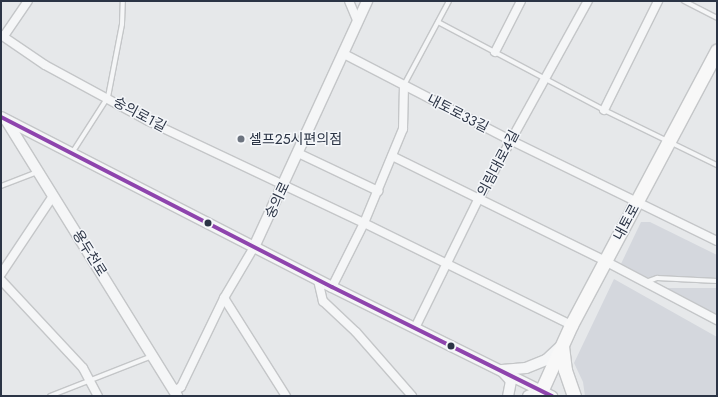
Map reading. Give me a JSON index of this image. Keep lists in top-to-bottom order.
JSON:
{
  "streets": {
    "main road": ["내토로"],
    "street": [
      "내토로33길",
      "숭의로1길",
      "의림대로4길",
      "숭의로",
      "용두천로"
    ]
  },
  "crossings": [
    ["내토로33길", "의림대로4길"],
    ["내토로33길", "숭의로"],
    ["내토로33길", "내토로"],
    ["숭의로1길", "의림대로4길"],
    ["숭의로1길", "숭의로"],
    ["숭의로1길", "내토로"],
    ["숭의로", "용두천로"]
  ],
  "places": ["셀프25시편의점"]
}
